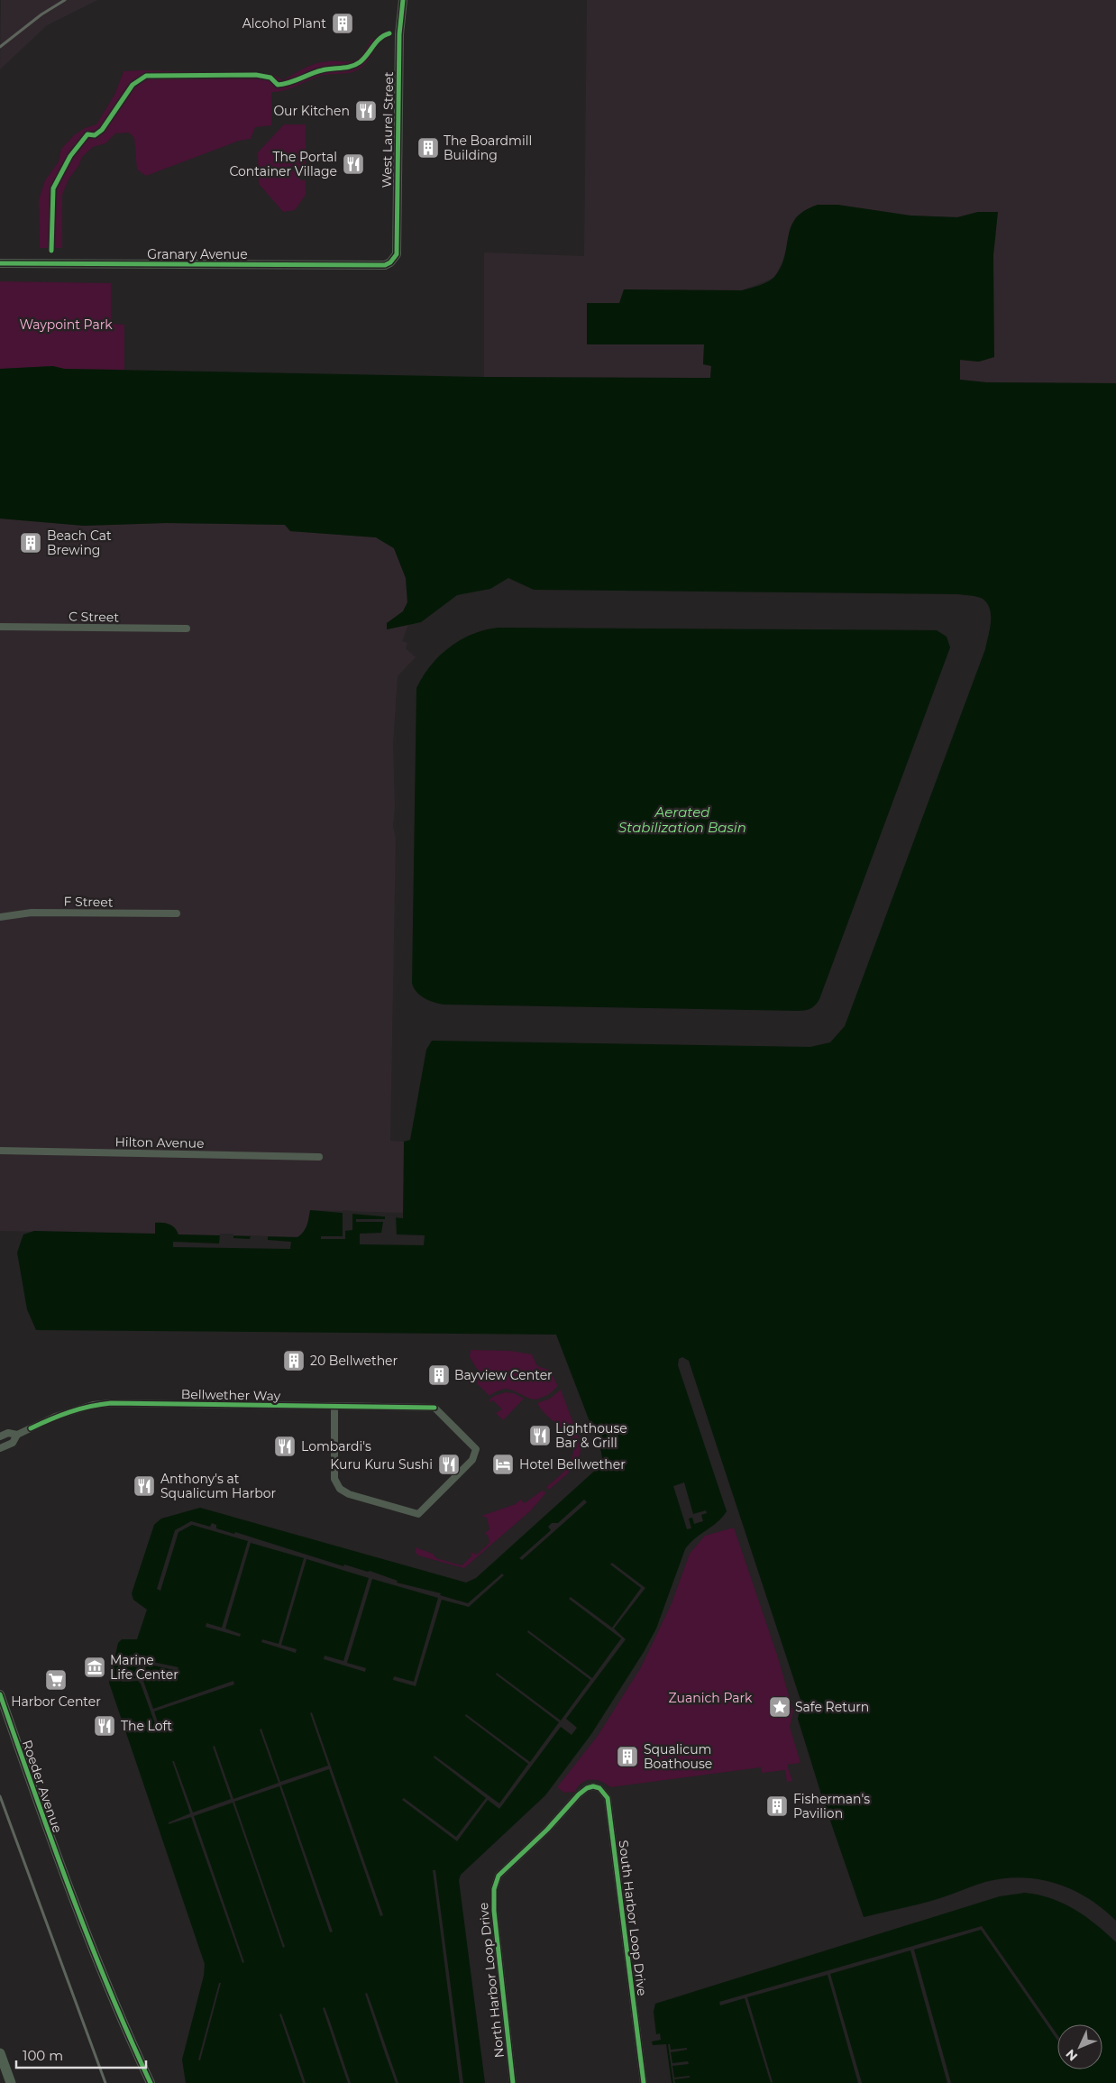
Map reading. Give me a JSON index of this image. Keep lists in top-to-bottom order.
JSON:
{
  "streets": {
    "street": [
      "West Laurel Street",
      "Granary Avenue",
      "C Street",
      "F Street",
      "Hilton Avenue",
      "Bellwether Way",
      "Roeder Avenue",
      "South Harbor Loop Drive",
      "North Harbor Loop Drive"
    ]
  },
  "crossings": [
    ["West Laurel Street", "Granary Avenue"],
    ["South Harbor Loop Drive", "North Harbor Loop Drive"]
  ],
  "water": ["Aerated Stabilization Basin"],
  "parks": ["Waypoint Park", "Zuanich Park"],
  "places": {
    "building": [
      "Alcohol Plant",
      "The Boardmill Building",
      "Beach Cat Brewing",
      "20 Bellwether",
      "Bayview Center",
      "Squalicum Boathouse",
      "Fisherman's Pavilion"
    ],
    "restaurant": [
      "Our Kitchen",
      "The Portal Container Village",
      "Lighthouse Bar & Grill",
      "Lombardi's",
      "Kuru Kuru Sushi",
      "Anthony's at Squalicum Harbor",
      "The Loft"
    ],
    "hotel": ["Hotel Bellwether"],
    "museum": ["Marine Life Center"],
    "supermarket": ["Harbor Center"],
    "place": ["Safe Return"]
  },
  "scale_bar": "100 m",
  "north": "bottom left"
}
